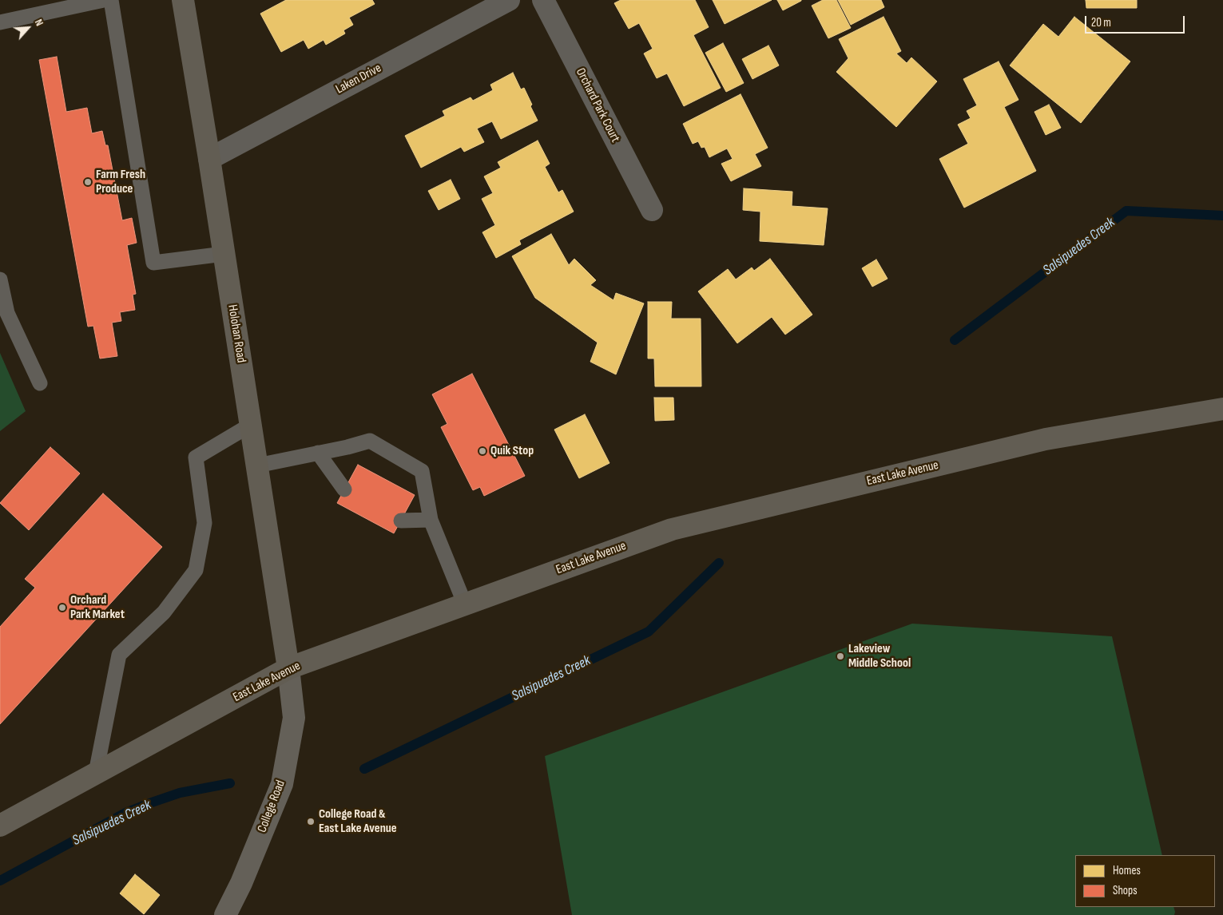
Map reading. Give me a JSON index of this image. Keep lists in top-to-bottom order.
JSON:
{
  "streets": {
    "main road": ["Holohan Road", "East Lake Avenue"],
    "street": ["Laken Drive", "Orchard Park Court", "College Road"]
  },
  "crossings": [
    ["Laken Drive", "Holohan Road"],
    ["Holohan Road", "East Lake Avenue"],
    ["Holohan Road", "College Road"],
    ["East Lake Avenue", "College Road"]
  ],
  "water": ["Salsipuedes Creek"],
  "places": [
    "Farm Fresh Produce",
    "Quik Stop",
    "Orchard Park Market",
    "Lakeview Middle School",
    "College Road & East Lake Avenue"
  ],
  "legend": ["Homes", "Shops"],
  "scale_bar": "20 m",
  "north": "top right"
}
